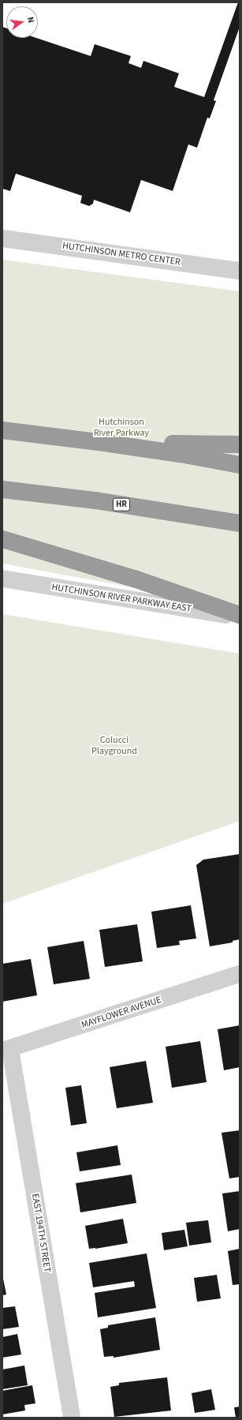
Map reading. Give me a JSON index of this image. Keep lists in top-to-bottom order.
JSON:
{
  "streets": {
    "highway": ["HR"],
    "street": [
      "HUTCHINSON METRO CENTER",
      "HUTCHINSON RIVER PARKWAY EAST",
      "MAYFLOWER AVENUE",
      "EAST 194TH STREET"
    ]
  },
  "crossings": [
    ["MAYFLOWER AVENUE", "EAST 194TH STREET"]
  ],
  "parks": ["Hutchinson River Parkway", "Colucci Playground"],
  "north": "right"
}
